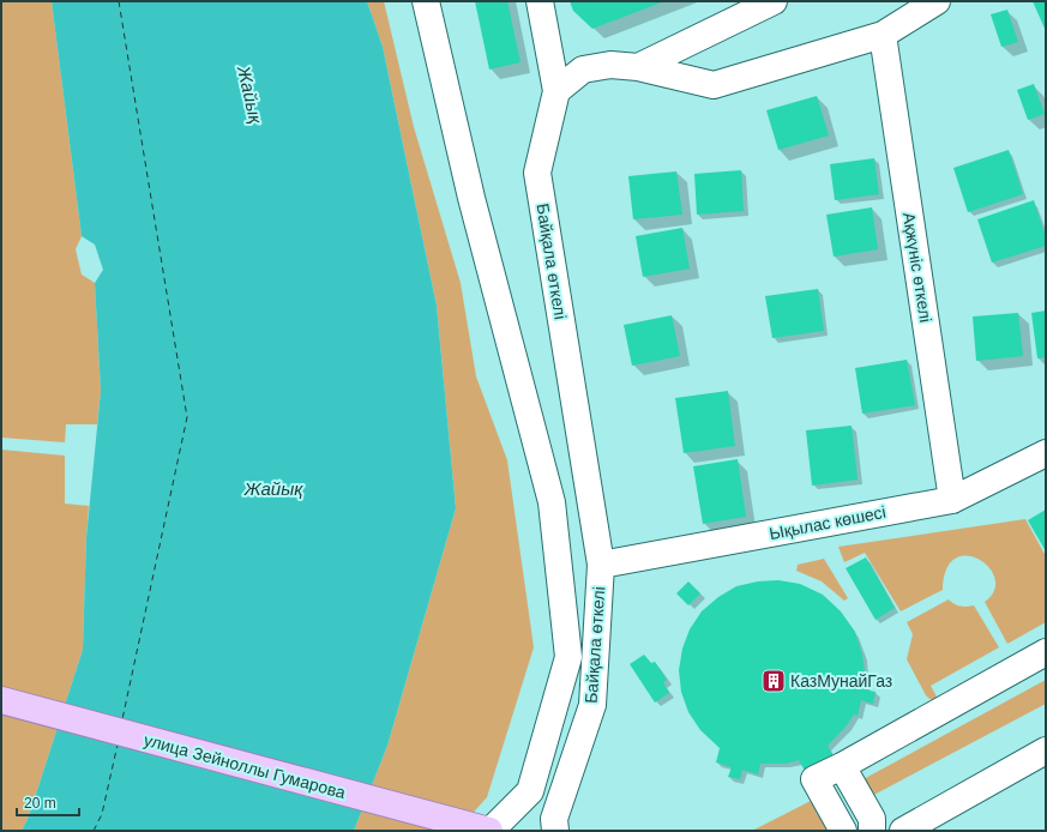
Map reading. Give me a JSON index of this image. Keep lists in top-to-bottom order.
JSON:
{
  "streets": {
    "main road": ["улица Зейноллы Гумарова"],
    "street": ["Байқала өткелі", "Ақжүніс өткелі", "Ықылас көшесі"]
  },
  "crossings": [
    ["Байқала өткелі", "Ықылас көшесі"],
    ["Ақжүніс өткелі", "Ықылас көшесі"]
  ],
  "water": ["Жайық"],
  "places": {
    "building": ["КазМунайГаз"]
  },
  "scale_bar": "20 m"
}
